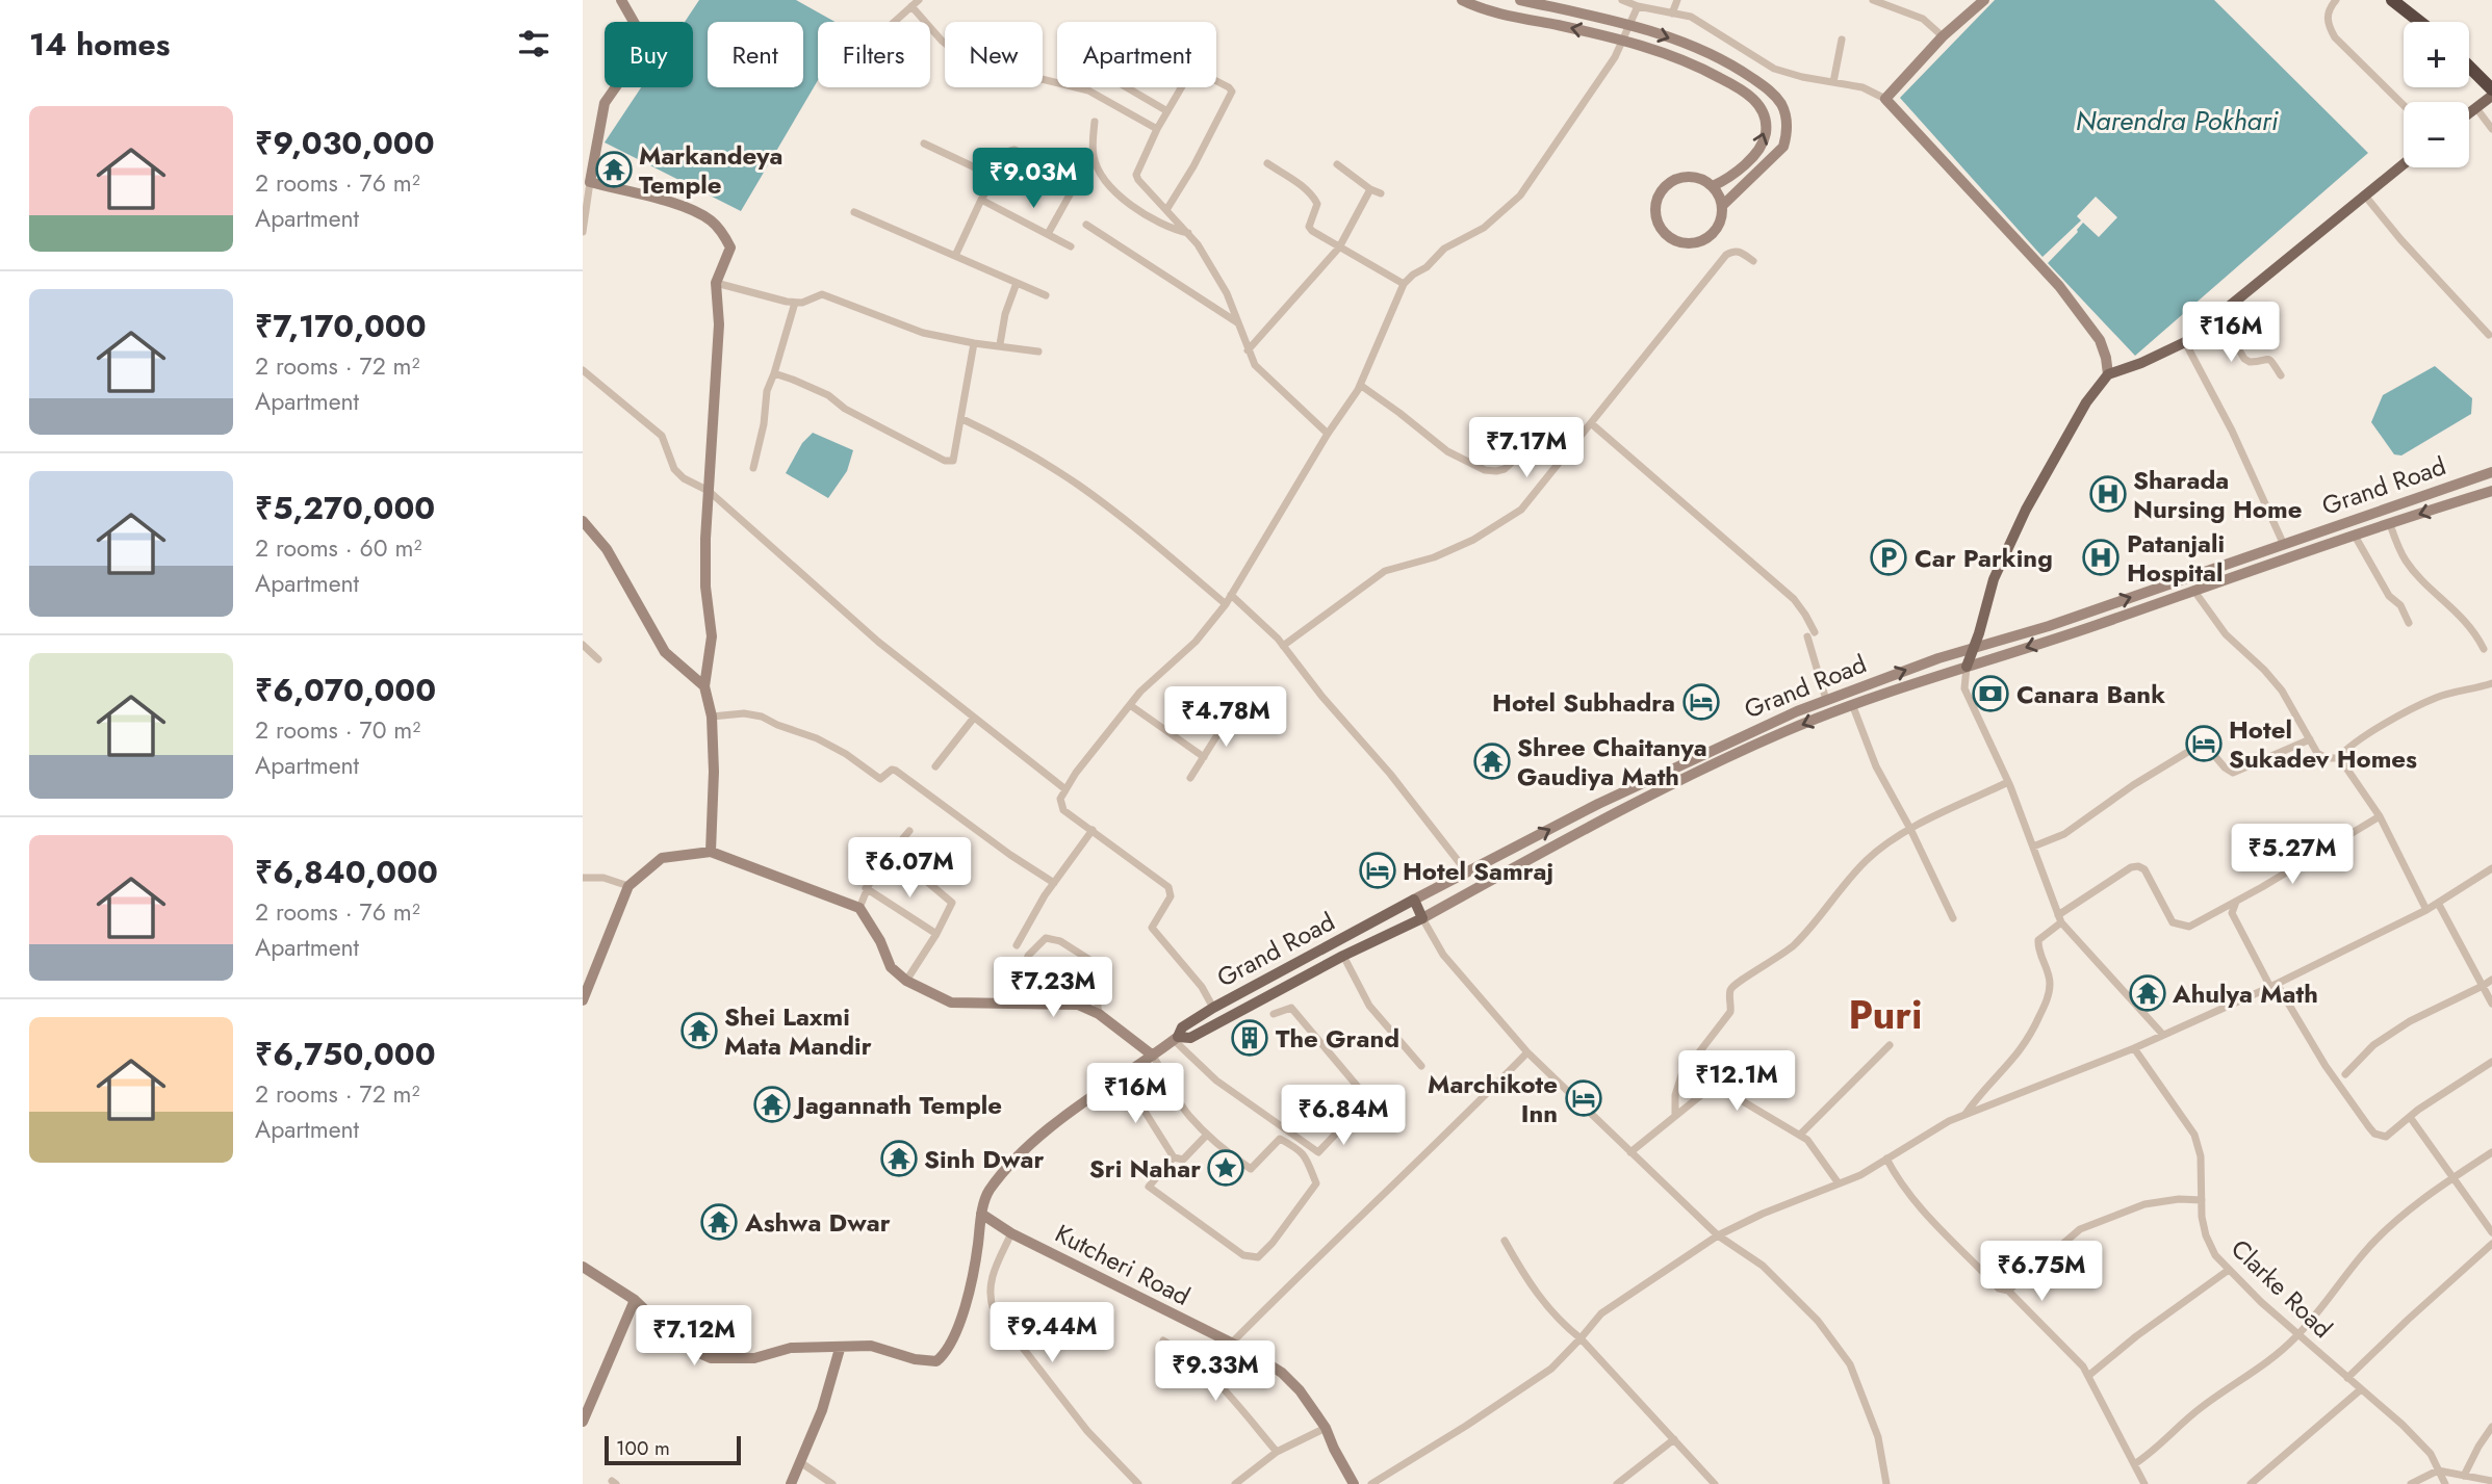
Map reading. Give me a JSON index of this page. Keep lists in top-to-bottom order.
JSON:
{
  "streets": {
    "main road": ["Grand Road", "Kutcheri Road"],
    "street": ["Clarke Road"]
  },
  "crossings": [
    ["Grand Road", "Kutcheri Road"]
  ],
  "districts": ["Puri"],
  "water": ["Narendra Pokhari"],
  "places": {
    "temple": [
      "Markandeya Temple",
      "Shree Chaitanya Gaudiya Math",
      "Ahulya Math",
      "Shei Laxmi Mata Mandir",
      "Jagannath Temple",
      "Sinh Dwar",
      "Ashwa Dwar"
    ],
    "hospital": ["Sharada Nursing Home", "Patanjali Hospital"],
    "parking": ["Car Parking"],
    "bank": ["Canara Bank"],
    "hotel": [
      "Hotel Subhadra",
      "Hotel Sukadev Homes",
      "Hotel Samraj",
      "Marchikote Inn"
    ],
    "building": ["The Grand"],
    "place": ["Sri Nahar"]
  },
  "scale_bar": "100 m",
  "page": {
    "heading": "14 homes",
    "map_buttons": ["+", "−"],
    "chip": [
      "Buy",
      "Rent",
      "Filters",
      "New",
      "Apartment"
    ],
    "list": [
      {
        "name": "₹9,030,000",
        "note": "2 rooms · 76 m² · Apartment"
      },
      {
        "name": "₹7,170,000",
        "note": "2 rooms · 72 m² · Apartment"
      },
      {
        "name": "₹5,270,000",
        "note": "2 rooms · 60 m² · Apartment"
      },
      {
        "name": "₹6,070,000",
        "note": "2 rooms · 70 m² · Apartment"
      },
      {
        "name": "₹6,840,000",
        "note": "2 rooms · 76 m² · Apartment"
      },
      {
        "name": "₹6,750,000",
        "note": "2 rooms · 72 m² · Apartment"
      }
    ],
    "price": [
      "₹9.03M",
      "₹16M",
      "₹7.17M",
      "₹4.78M",
      "₹5.27M",
      "₹6.07M",
      "₹7.23M",
      "₹12.1M",
      "₹16M",
      "₹6.84M",
      "₹6.75M",
      "₹9.44M",
      "₹7.12M",
      "₹9.33M"
    ],
    "scale": "100 m"
  }
}
